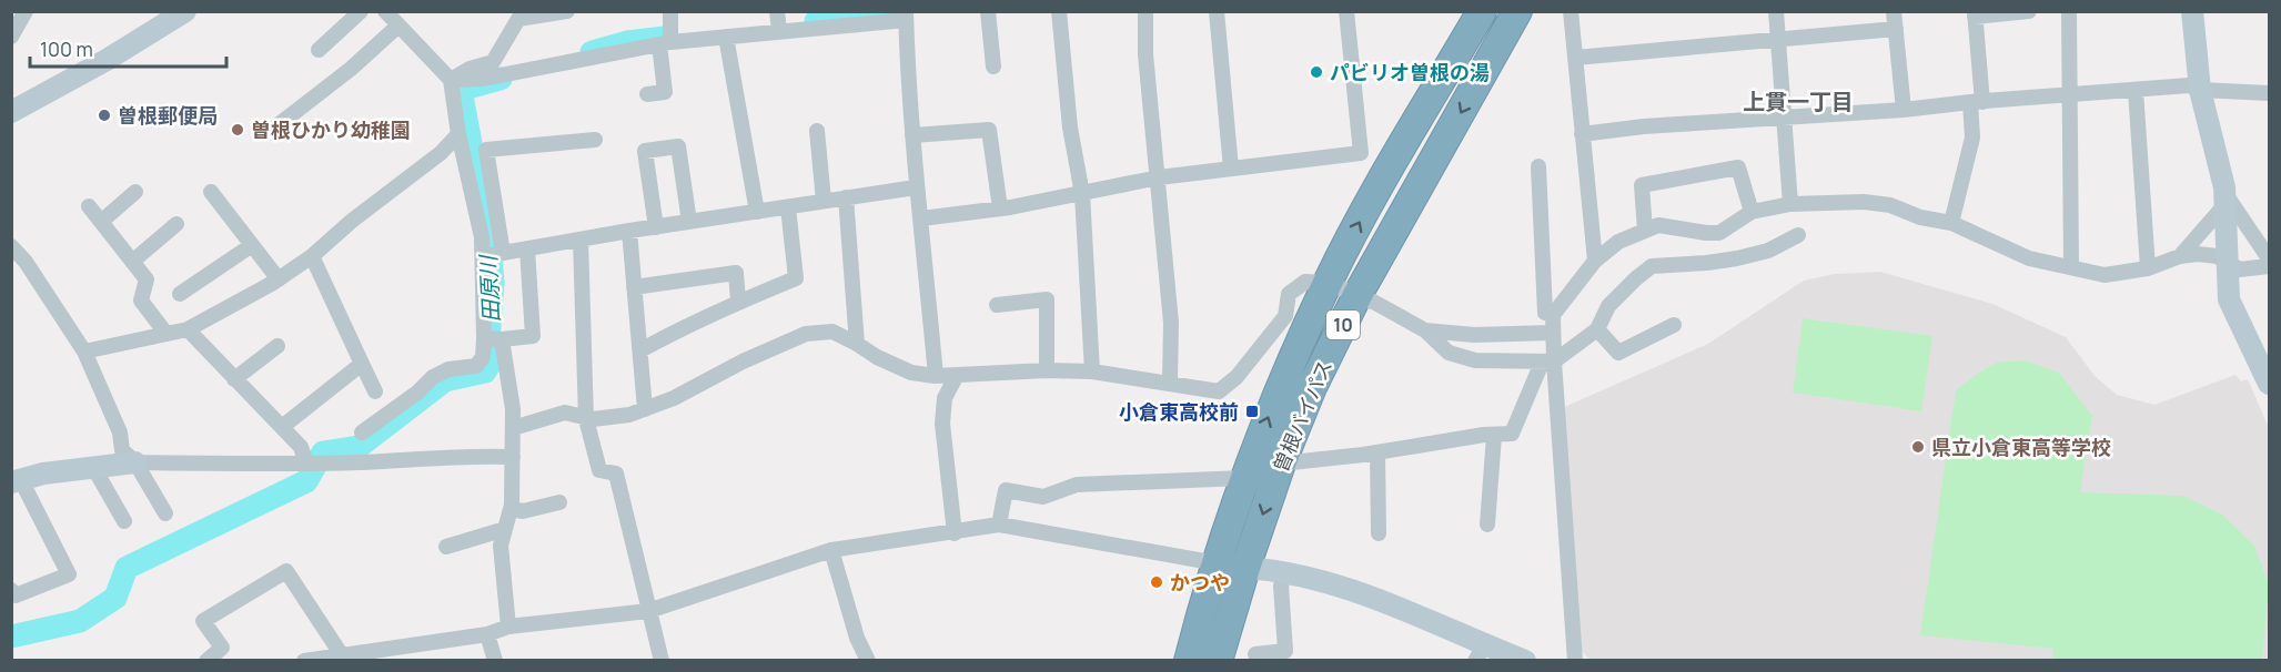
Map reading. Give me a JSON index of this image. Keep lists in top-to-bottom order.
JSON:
{
  "streets": {
    "highway": ["10", "曽根バイパス"]
  },
  "districts": ["上貫一丁目"],
  "water": ["田原川"],
  "places": {
    "other": [
      "パビリオ曽根の湯",
      "曽根郵便局",
      "曽根ひかり幼稚園",
      "県立小倉東高等学校",
      "かつや"
    ],
    "transit": ["小倉東高校前"]
  },
  "scale_bar": "100 m"
}
